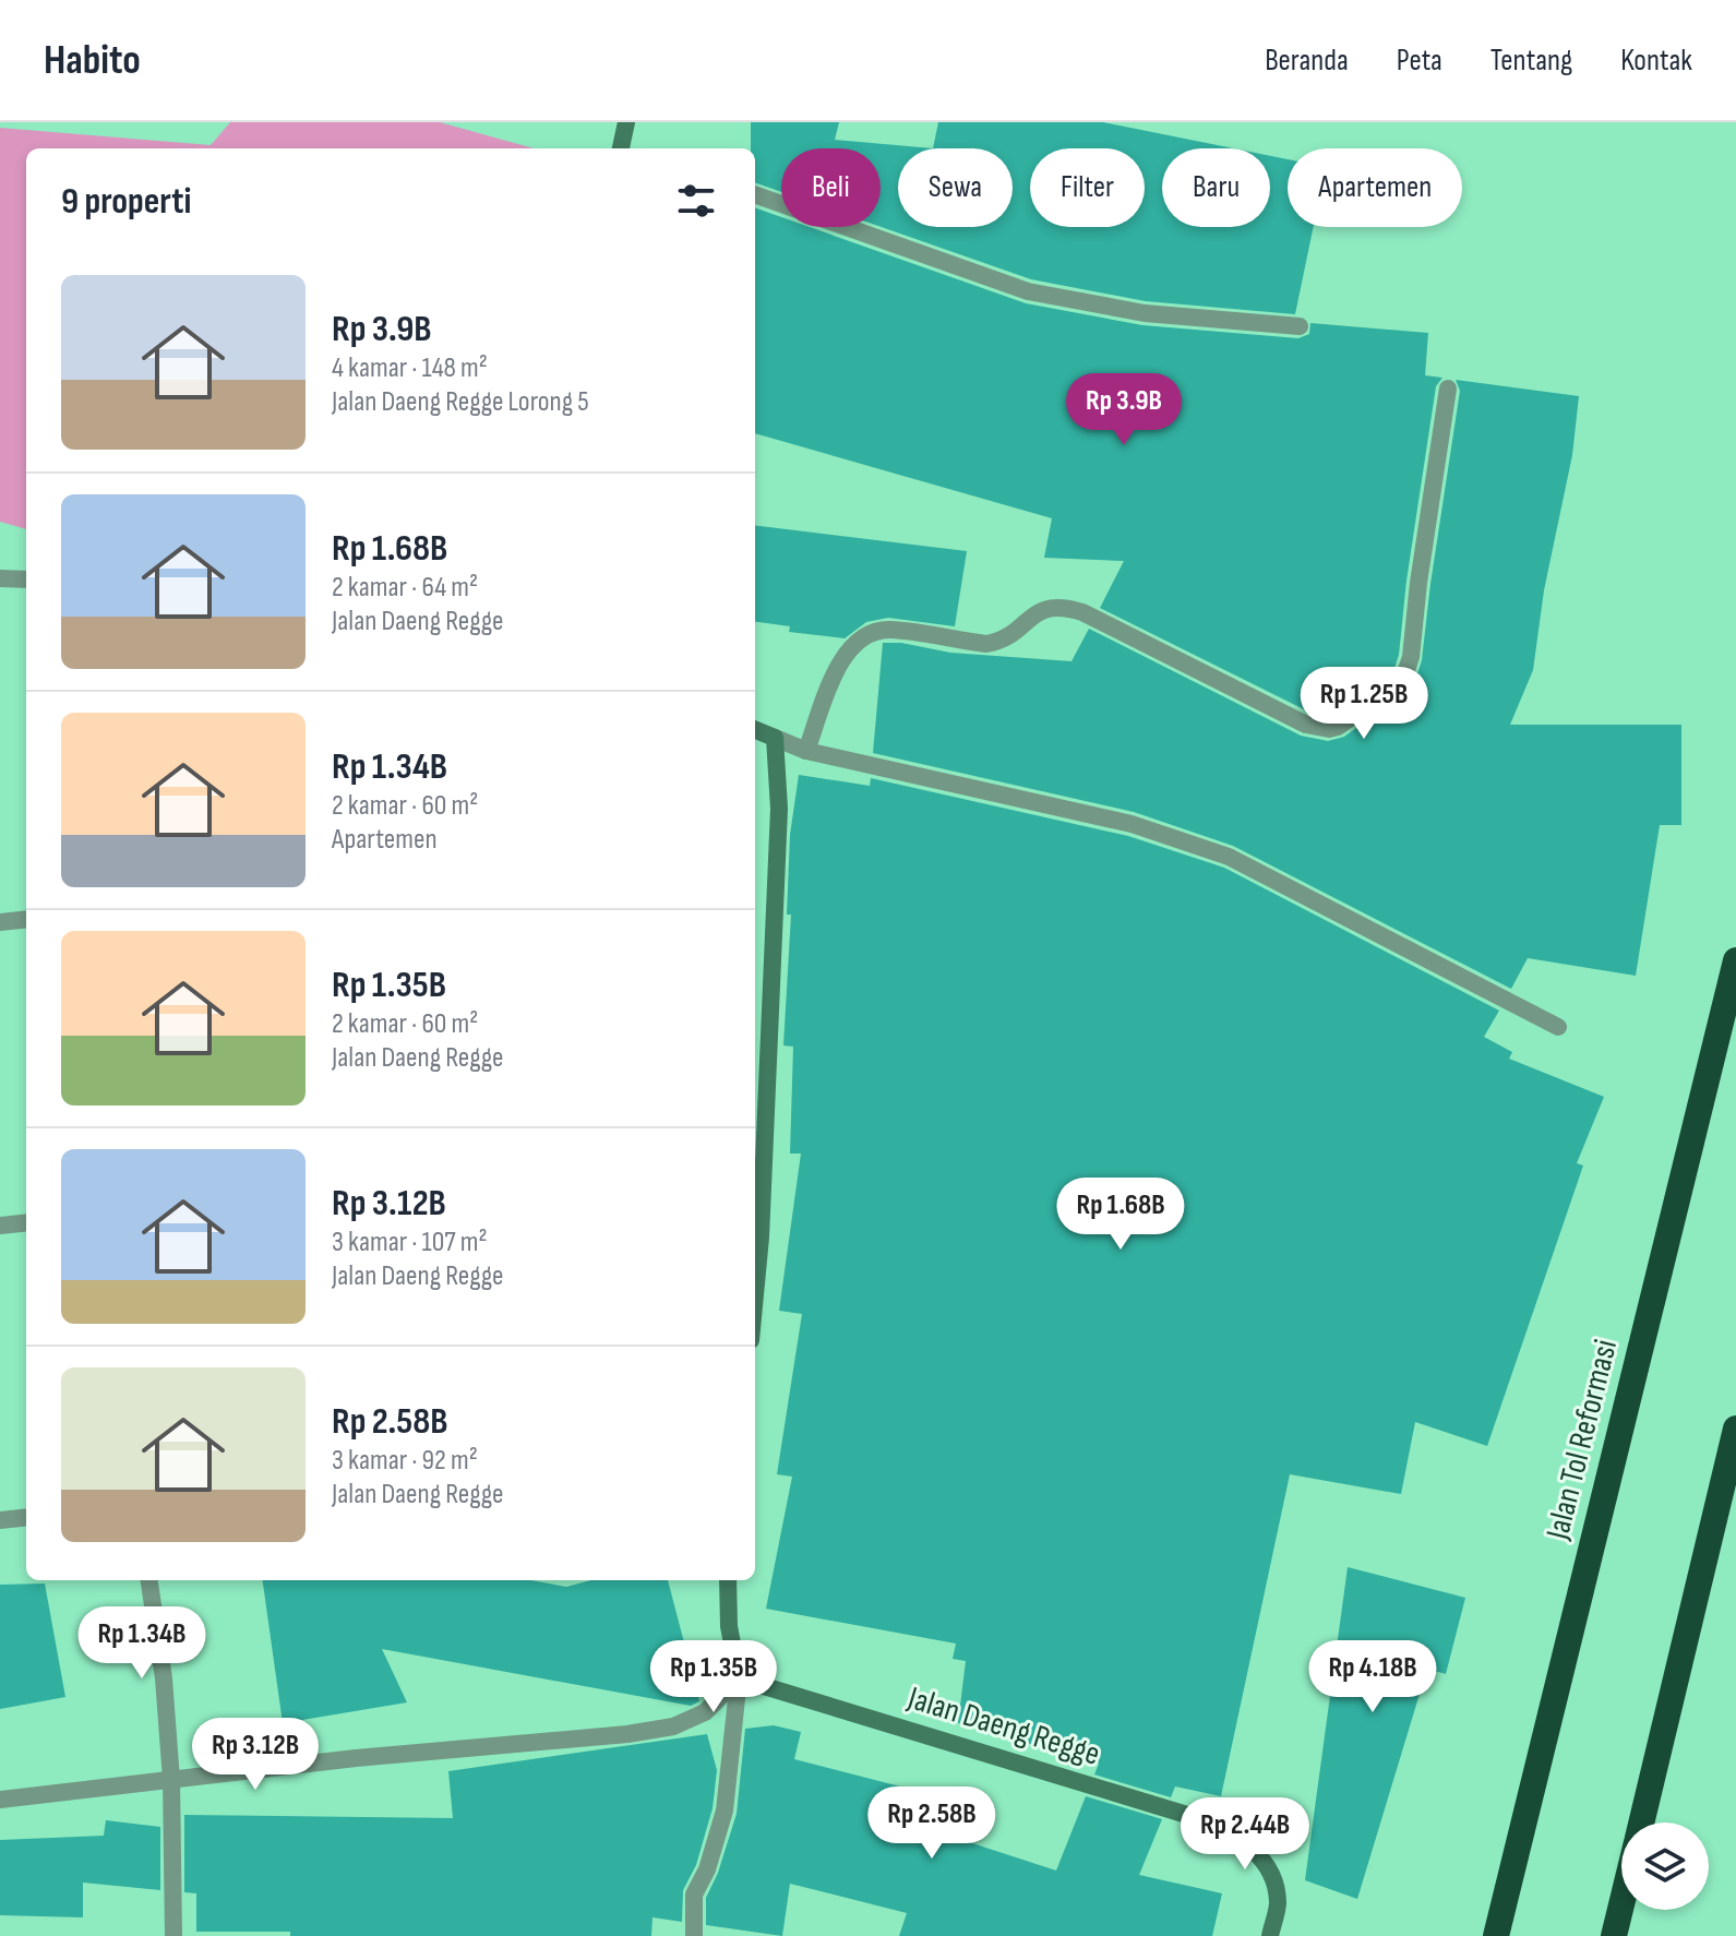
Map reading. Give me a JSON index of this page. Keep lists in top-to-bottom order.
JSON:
{
  "streets": {
    "highway": ["Jalan Tol Reformasi"],
    "street": ["Jalan Daeng Regge"]
  },
  "page": {
    "header": "Habito",
    "nav": [
      "Beranda",
      "Peta",
      "Tentang",
      "Kontak"
    ],
    "chip": [
      "Beli",
      "Sewa",
      "Filter",
      "Baru",
      "Apartemen"
    ],
    "heading": "9 properti",
    "list": [
      {
        "name": "Rp 3.9B",
        "note": "4 kamar · 148 m² · Jalan Daeng Regge Lorong 5"
      },
      {
        "name": "Rp 1.68B",
        "note": "2 kamar · 64 m² · Jalan Daeng Regge"
      },
      {
        "name": "Rp 1.34B",
        "note": "2 kamar · 60 m² · Apartemen"
      },
      {
        "name": "Rp 1.35B",
        "note": "2 kamar · 60 m² · Jalan Daeng Regge"
      },
      {
        "name": "Rp 3.12B",
        "note": "3 kamar · 107 m² · Jalan Daeng Regge"
      },
      {
        "name": "Rp 2.58B",
        "note": "3 kamar · 92 m² · Jalan Daeng Regge"
      }
    ],
    "price": [
      "Rp 3.9B",
      "Rp 1.25B",
      "Rp 1.68B",
      "Rp 1.34B",
      "Rp 1.35B",
      "Rp 4.18B",
      "Rp 3.12B",
      "Rp 2.58B",
      "Rp 2.44B"
    ]
  }
}
